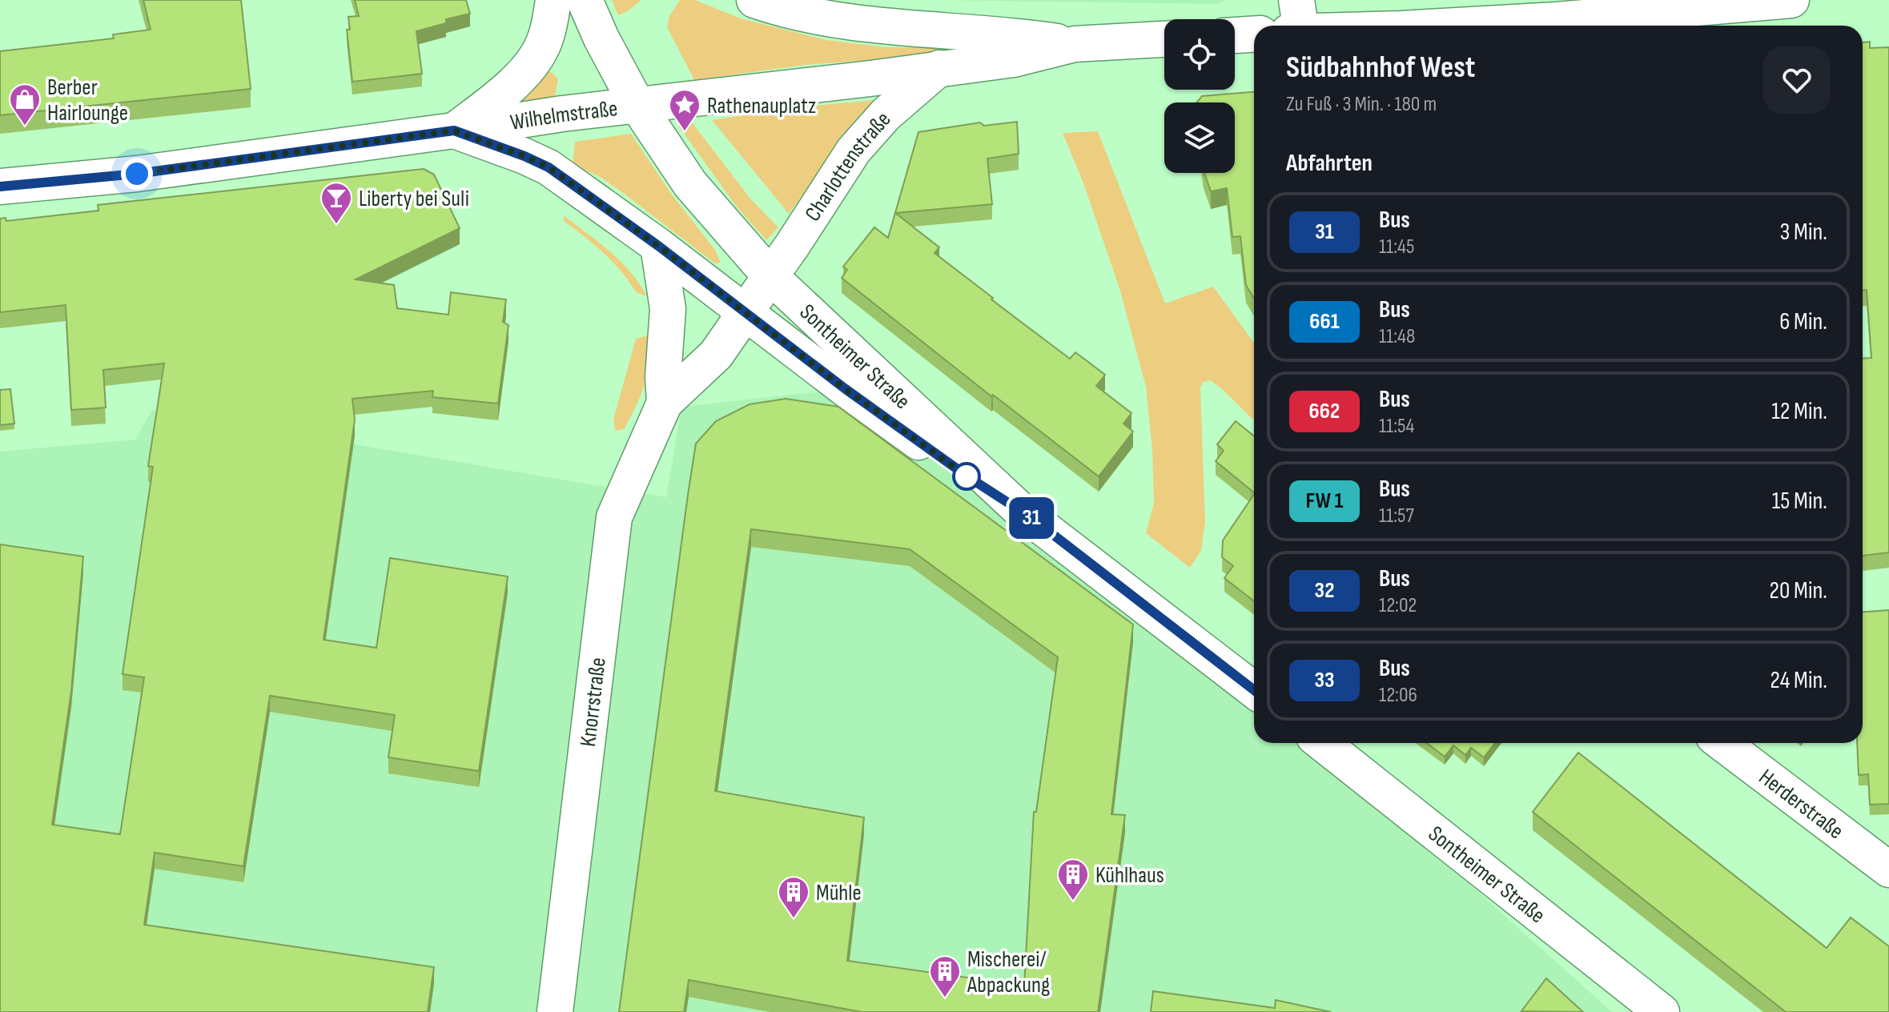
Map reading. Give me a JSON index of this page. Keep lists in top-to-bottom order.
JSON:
{
  "streets": {
    "main road": [
      "Wilhelmstraße",
      "Charlottenstraße",
      "Sontheimer Straße",
      "Knorrstraße",
      "Herderstraße"
    ]
  },
  "crossings": [
    ["Wilhelmstraße", "Charlottenstraße"],
    ["Wilhelmstraße", "Sontheimer Straße"],
    ["Wilhelmstraße", "Knorrstraße"],
    ["Charlottenstraße", "Sontheimer Straße"],
    ["Charlottenstraße", "Knorrstraße"],
    ["Sontheimer Straße", "Knorrstraße"]
  ],
  "places": {
    "shop": ["Berber Hairlounge"],
    "place": ["Rathenauplatz"],
    "bar": ["Liberty bei Suli"],
    "building": ["Kühlhaus", "Mühle", "Mischerei/ Abpackung"]
  },
  "lines": ["bus line 31"],
  "page": {
    "on_map": "31",
    "heading": [
      ["Südbahnhof West", "Zu Fuß · 3 Min. · 180 m"],
      "Abfahrten"
    ],
    "list": [
      {
        "mark": "31",
        "name": "Bus",
        "note": "11:45",
        "value": "3 Min."
      },
      {
        "mark": "661",
        "name": "Bus",
        "note": "11:48",
        "value": "6 Min."
      },
      {
        "mark": "662",
        "name": "Bus",
        "note": "11:54",
        "value": "12 Min."
      },
      {
        "mark": "FW 1",
        "name": "Bus",
        "note": "11:57",
        "value": "15 Min."
      },
      {
        "mark": "32",
        "name": "Bus",
        "note": "12:02",
        "value": "20 Min."
      },
      {
        "mark": "33",
        "name": "Bus",
        "note": "12:06",
        "value": "24 Min."
      }
    ]
  }
}
